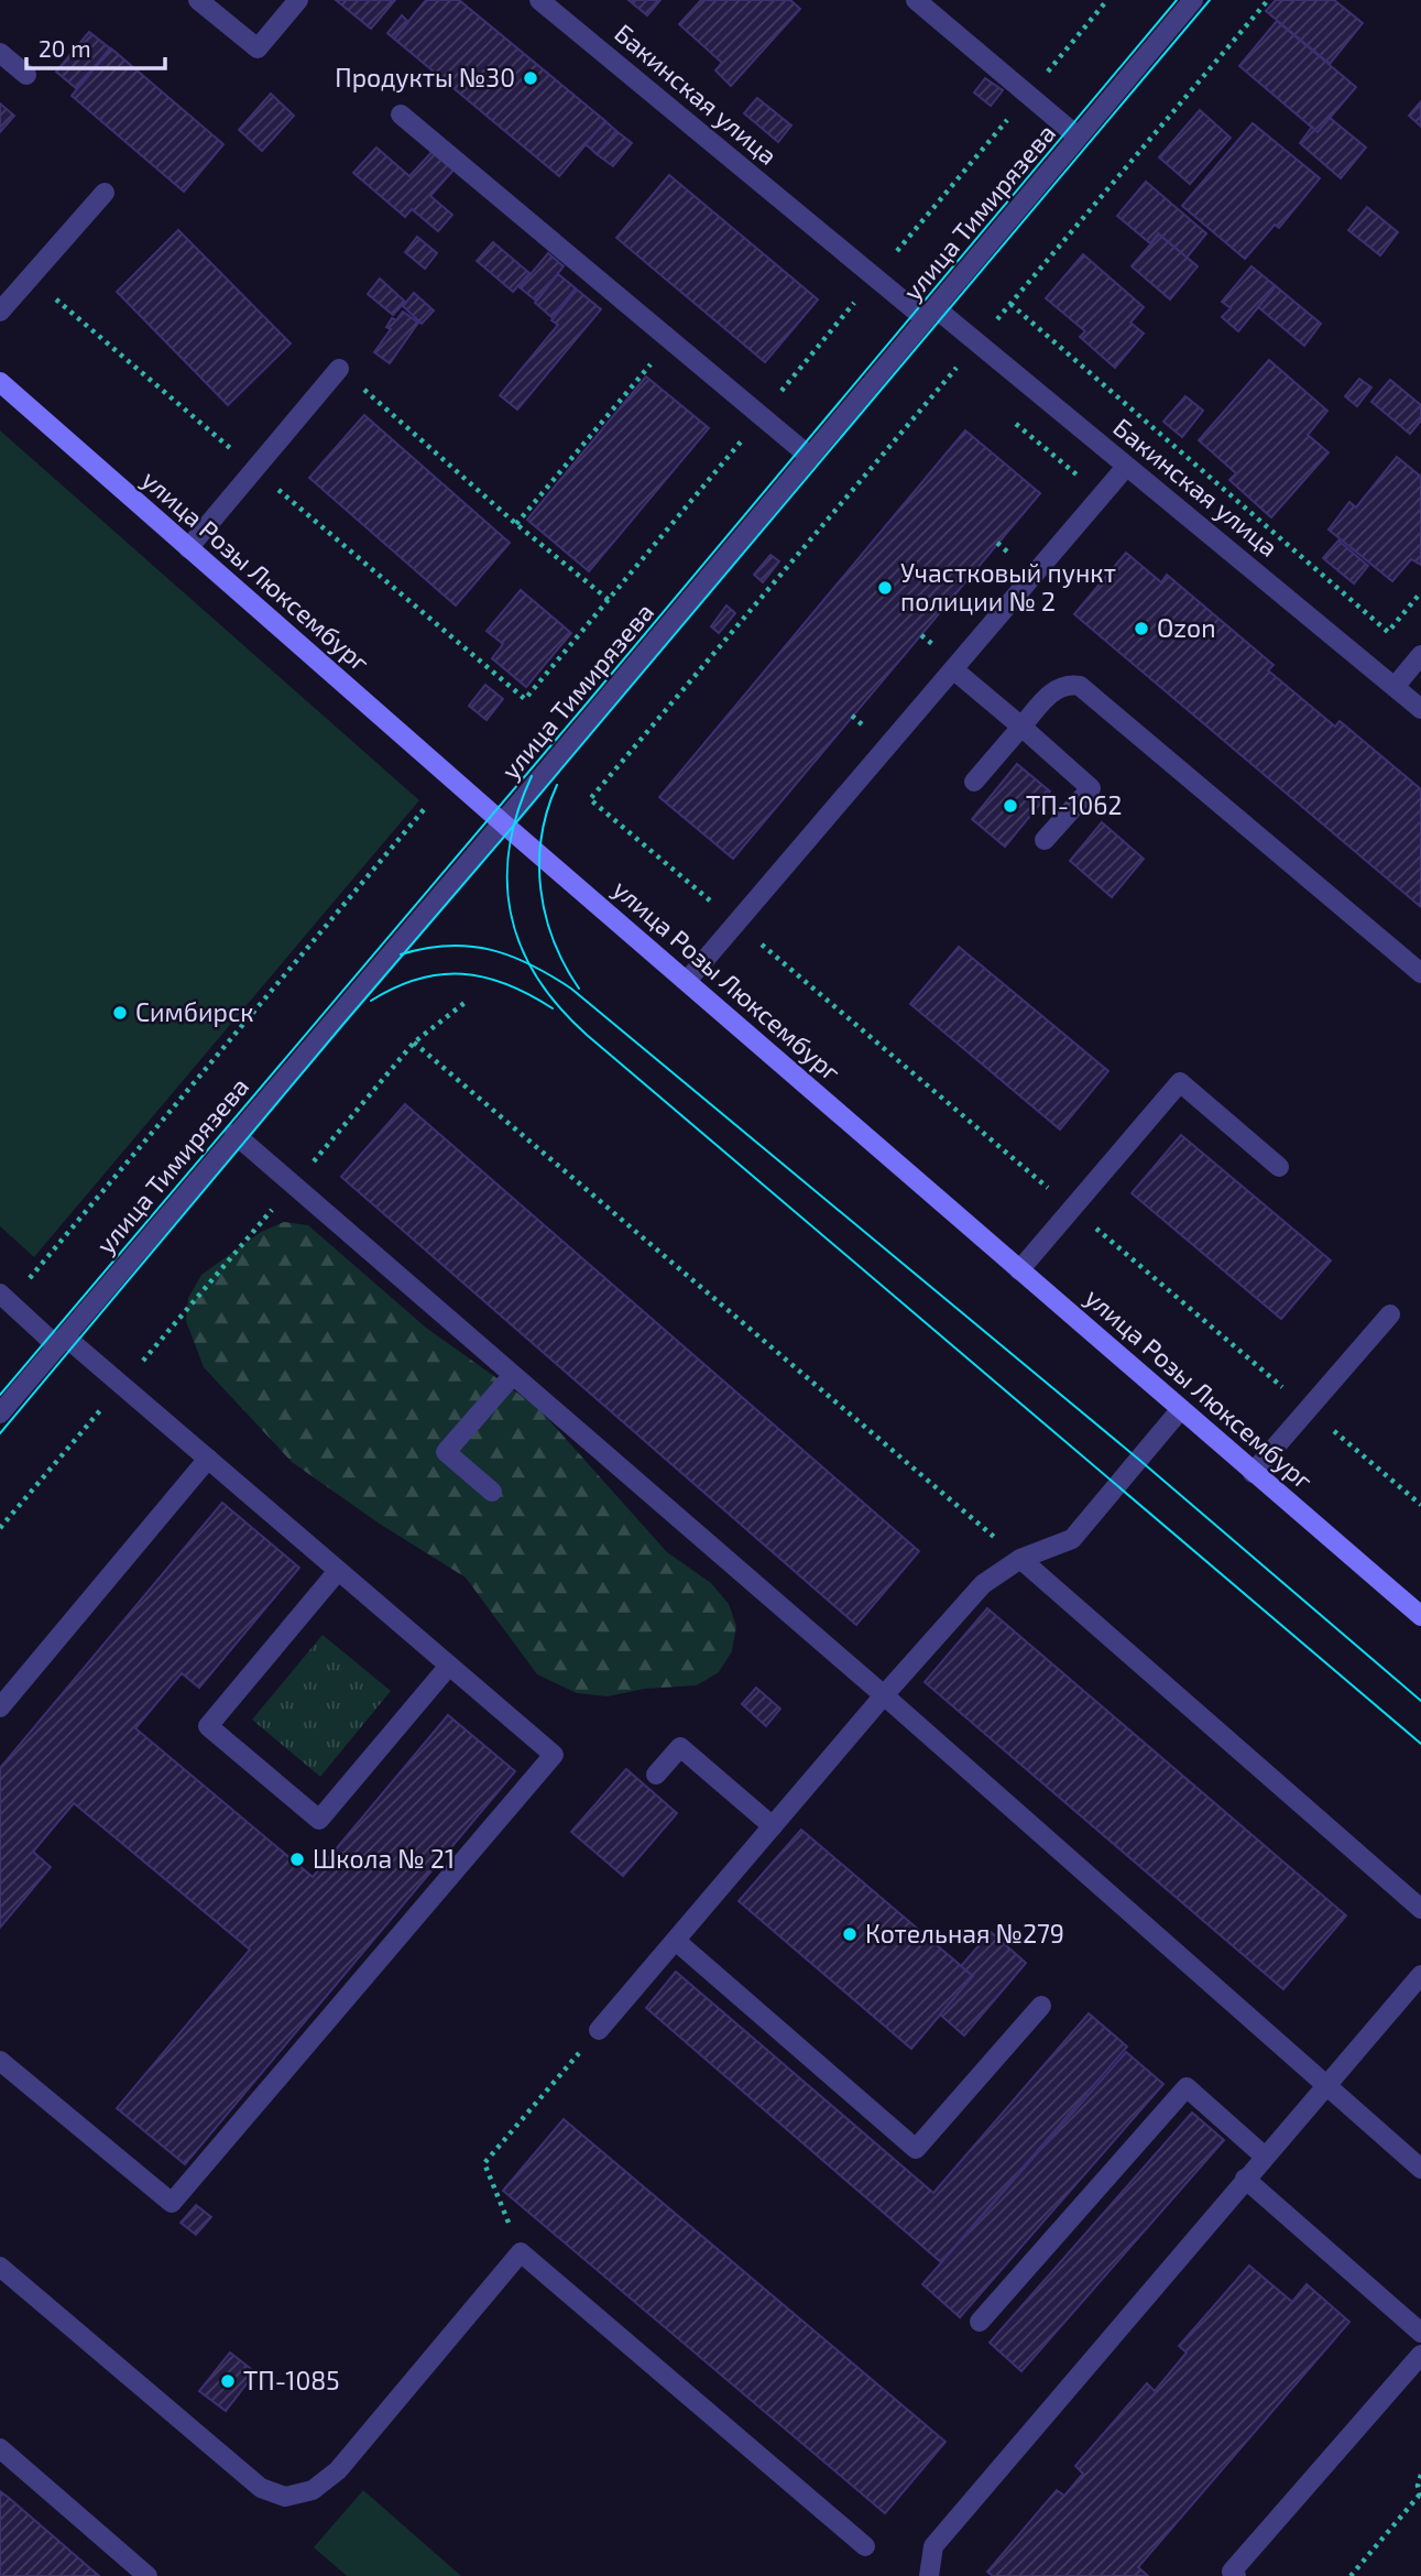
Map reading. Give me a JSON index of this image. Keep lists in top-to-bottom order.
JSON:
{
  "streets": {
    "main road": ["улица Розы Люксембург"],
    "street": ["Бакинская улица", "улица Тимирязева"]
  },
  "crossings": [
    ["Бакинская улица", "улица Тимирязева"],
    ["улица Тимирязева", "улица Розы Люксембург"]
  ],
  "places": [
    "Продукты №30",
    "Участковый пункт полиции № 2",
    "Ozon",
    "ТП-1062",
    "Симбирск",
    "Школа № 21",
    "Котельная №279",
    "ТП-1085"
  ],
  "scale_bar": "20 m"
}
